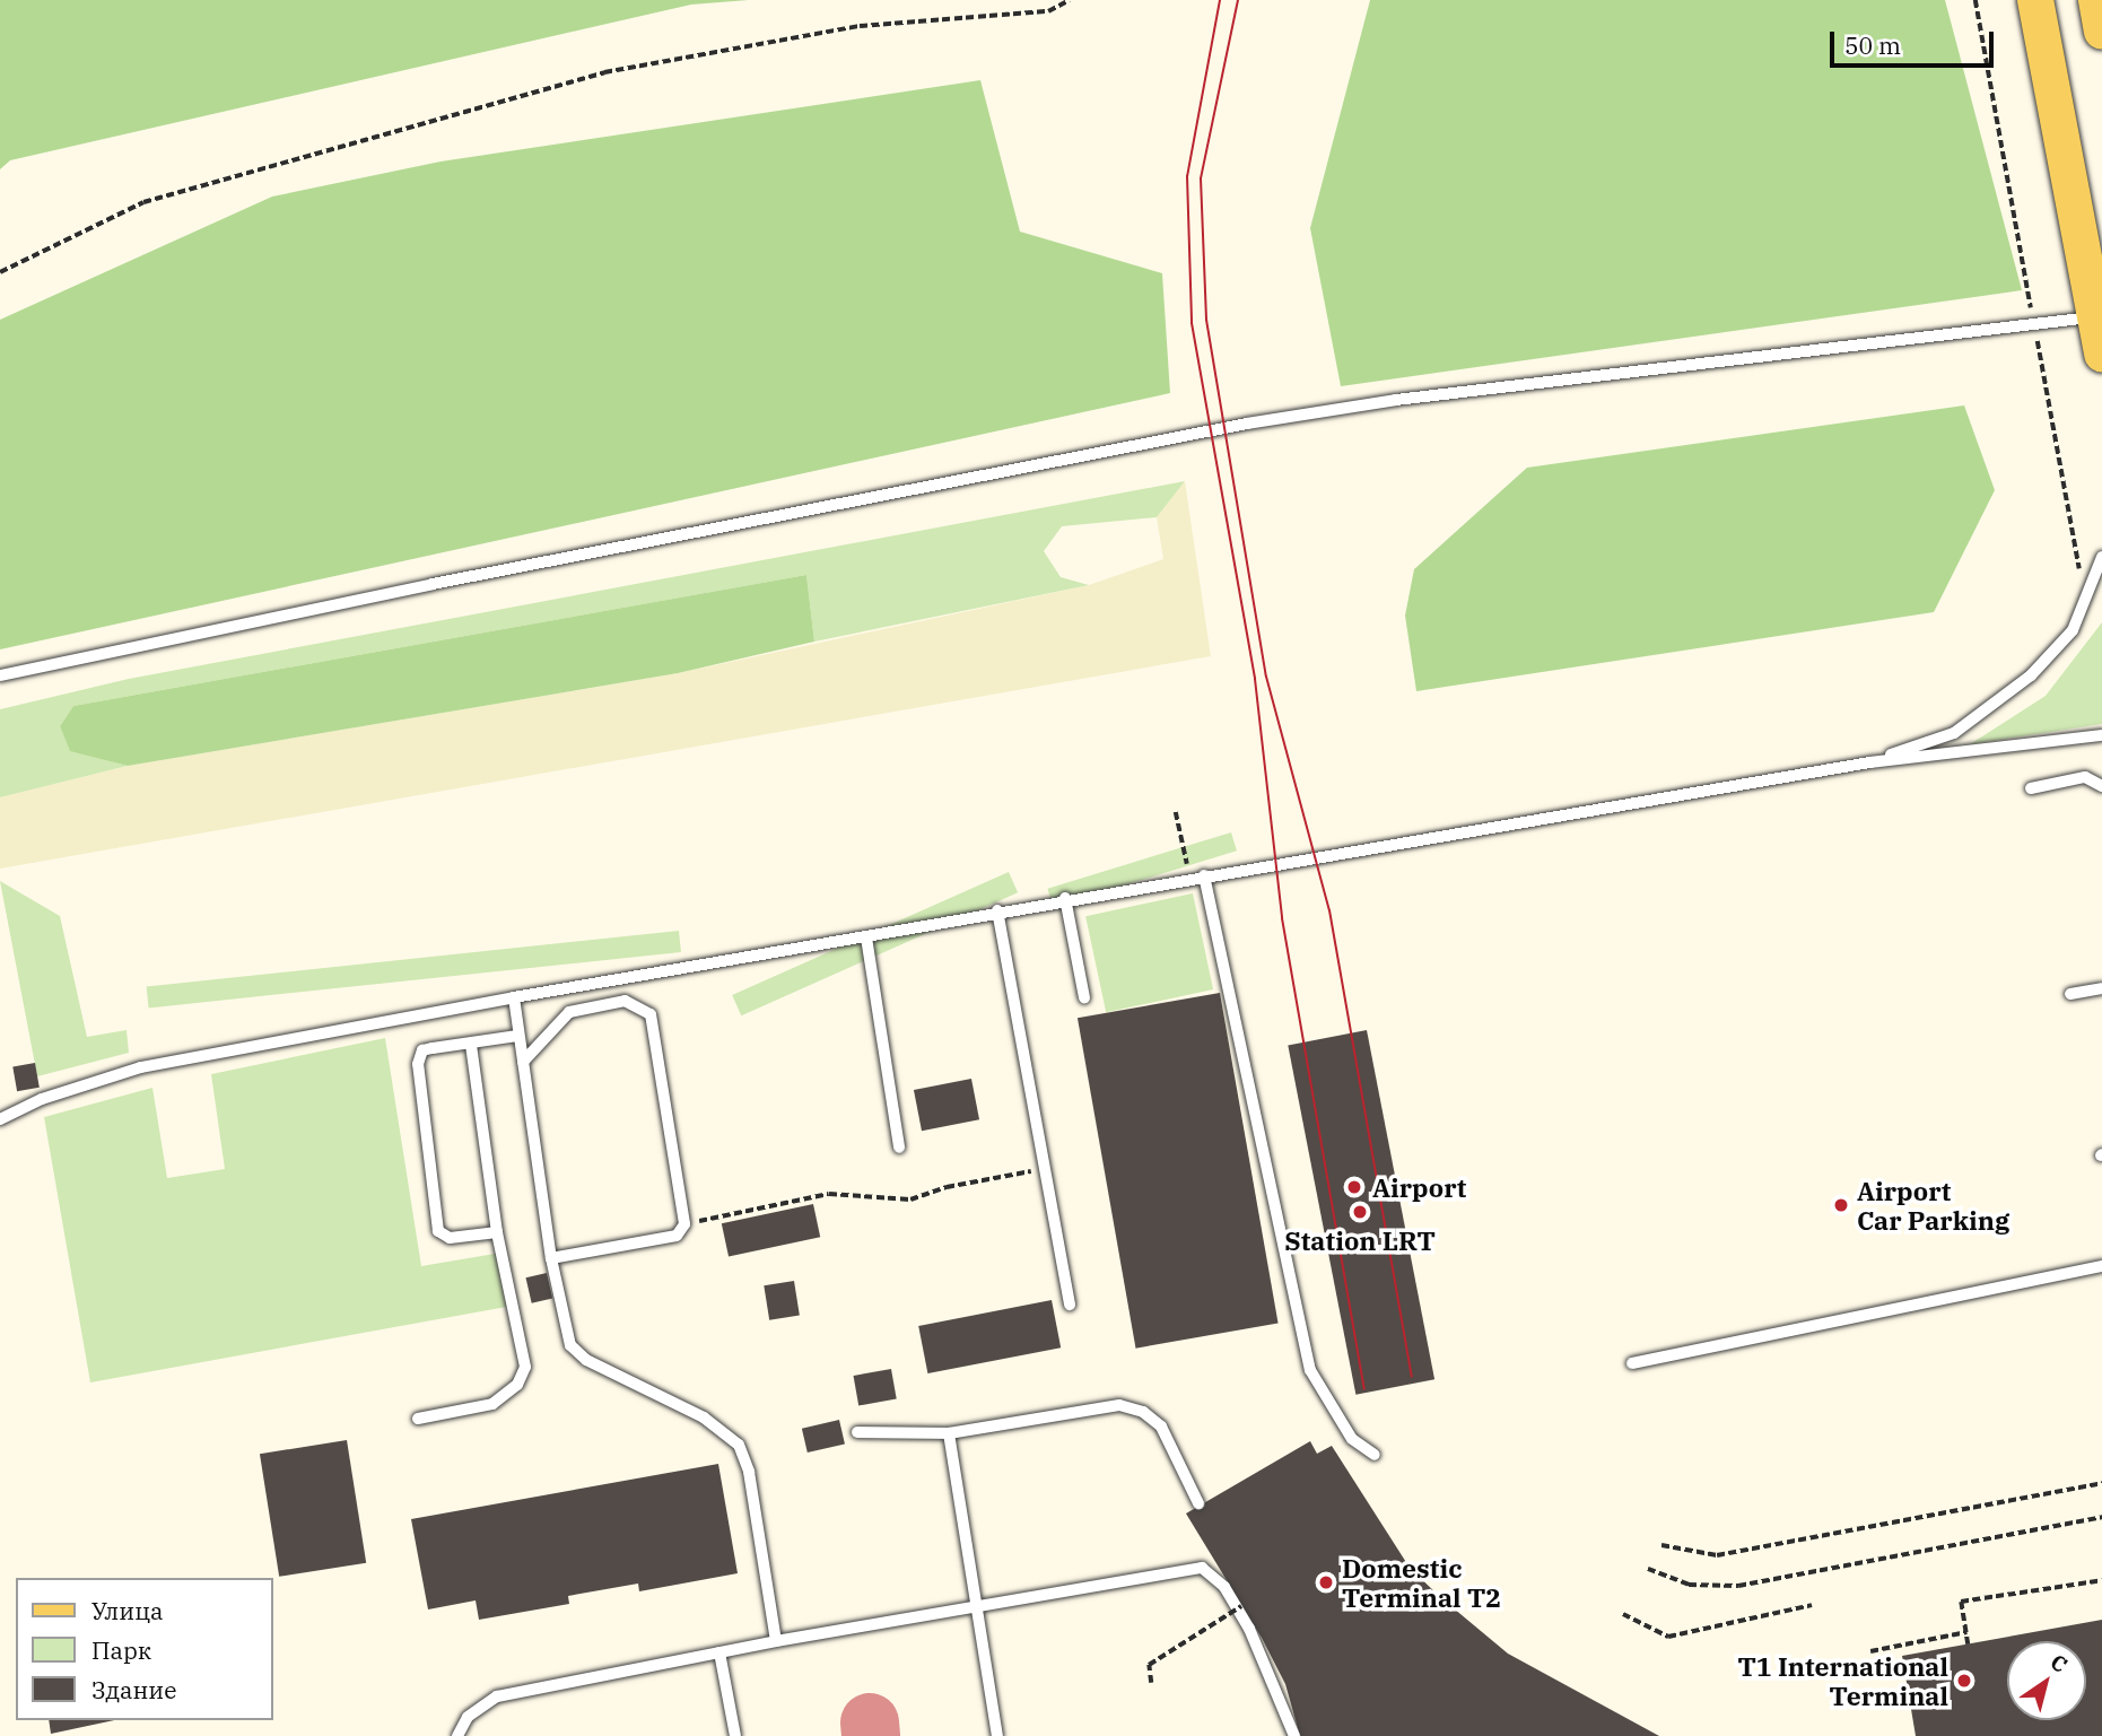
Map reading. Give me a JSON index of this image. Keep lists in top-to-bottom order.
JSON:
{
  "places": [
    "Airport",
    "Airport Car Parking",
    "Station LRT",
    "Domestic Terminal T2",
    "T1 International Terminal"
  ],
  "legend": ["Улица", "Парк", "Здание"],
  "scale_bar": "50 m",
  "north": "top right"
}
